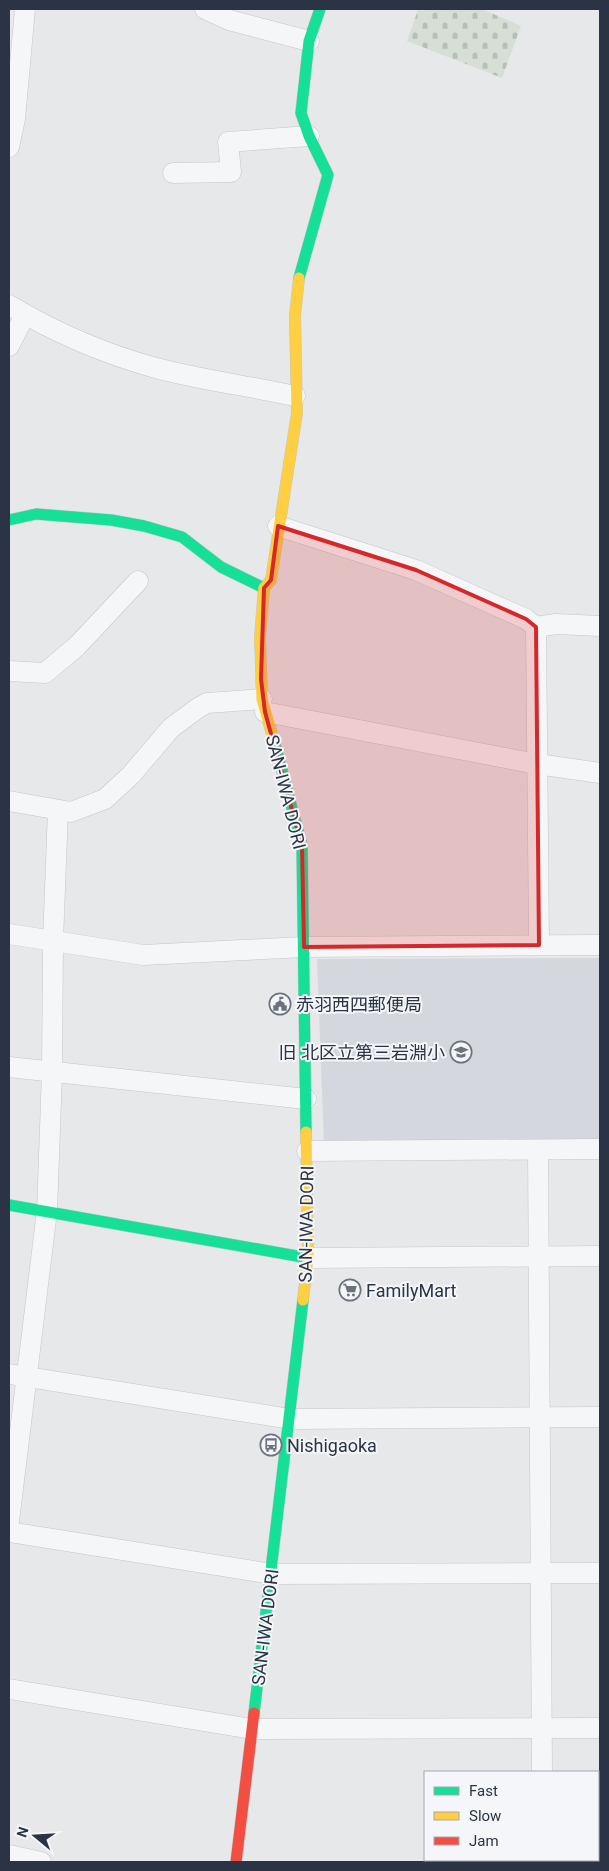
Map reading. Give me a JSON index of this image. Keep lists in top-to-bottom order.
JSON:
{
  "streets": {
    "street": ["SAN-IWA DORI"]
  },
  "places": {
    "public building": ["赤羽西四郵便局"],
    "school or university": ["旧 北区立第三岩淵小"],
    "supermarket": ["FamilyMart"],
    "bus stop": ["Nishigaoka"]
  },
  "legend": ["Fast", "Slow", "Jam"],
  "north": "left"
}
